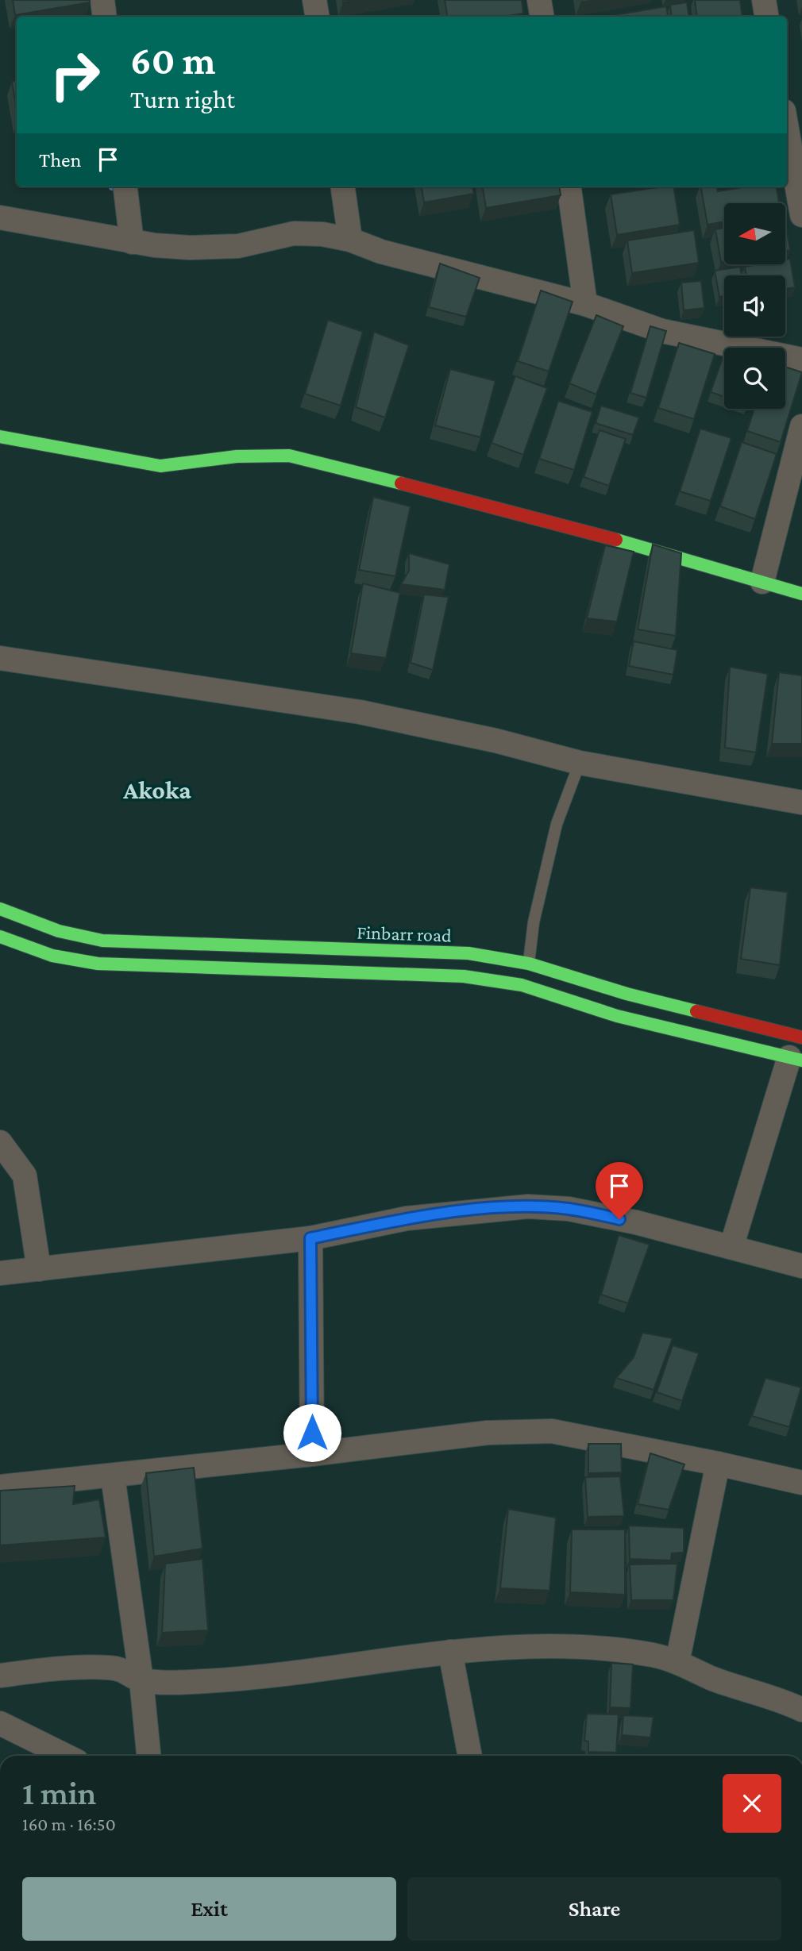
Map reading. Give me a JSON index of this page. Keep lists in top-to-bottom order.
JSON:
{
  "streets": {
    "main road": ["Finbarr road"]
  },
  "districts": ["Akoka"],
  "north": "left",
  "page": {
    "turn": ["60 m", "Turn right"],
    "then": "Then",
    "heading": ["1 min", "160 m · 16:50"],
    "buttons": ["Exit", "Share"]
  }
}
